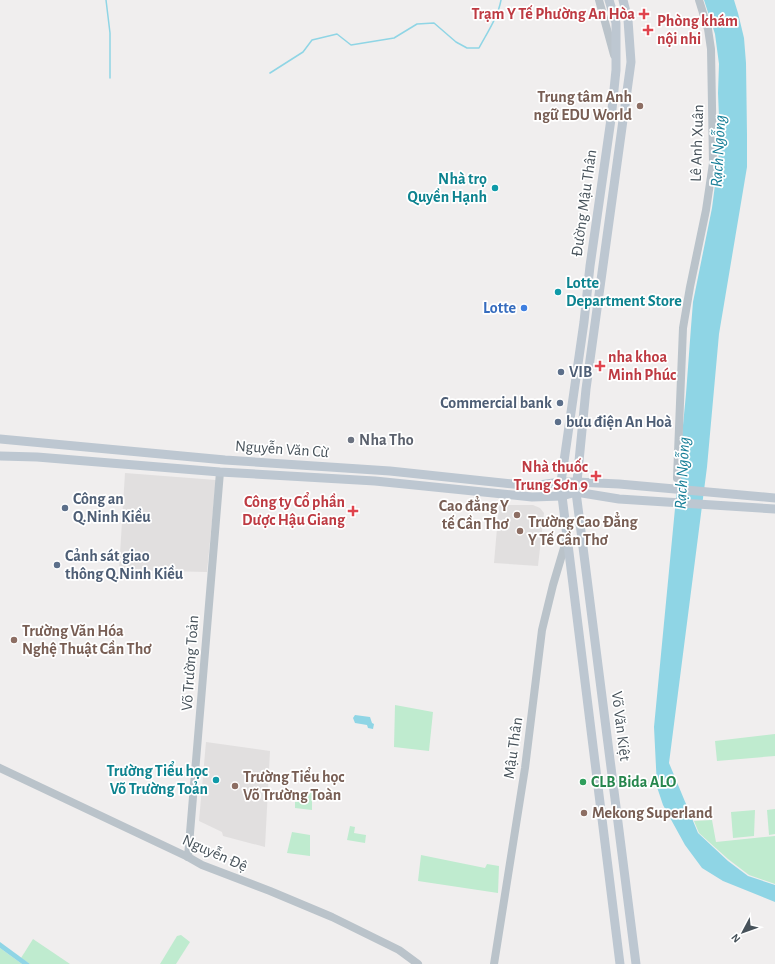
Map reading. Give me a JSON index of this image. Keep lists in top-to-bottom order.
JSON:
{
  "streets": {
    "main road": ["Đường Mậu Thân", "Nguyễn Văn Cừ", "Võ Văn Kiệt"],
    "street": [
      "Lê Anh Xuân",
      "Võ Trường Toản",
      "Mậu Thân",
      "Nguyễn Đệ"
    ]
  },
  "crossings": [
    ["Đường Mậu Thân", "Nguyễn Văn Cừ"],
    ["Đường Mậu Thân", "Võ Văn Kiệt"],
    ["Nguyễn Văn Cừ", "Võ Trường Toản"],
    ["Nguyễn Văn Cừ", "Võ Văn Kiệt"],
    ["Võ Trường Toản", "Nguyễn Đệ"],
    ["Võ Văn Kiệt", "Mậu Thân"]
  ],
  "water": ["Rạch Ngỗng"],
  "places": {
    "health": [
      "Trạm Y Tế Phường An Hòa",
      "Phòng khám nội nhi",
      "nha khoa Minh Phúc",
      "Nhà thuốc Trung Sơn 9",
      "Công ty Cổ phần Dược Hậu Giang"
    ],
    "other": [
      "Trung tâm Anh ngữ EDU World",
      "Nhà trọ Quyền Hạnh",
      "Lotte Department Store",
      "Lotte",
      "VIB",
      "Commercial bank",
      "bưu điện An Hoà",
      "Nha Tho",
      "Công an Q.Ninh Kiều",
      "Cao đẳng Y tế Cần Thơ",
      "Trường Cao Đẳng Y Tế Cần Thơ",
      "Cảnh sát giao thông Q.Ninh Kiều",
      "Trường Văn Hóa Nghệ Thuật Cần Thơ",
      "Trường Tiểu học Võ Trường Toản",
      "CLB Bida ALO",
      "Trường Tiểu học Võ Trường Toàn",
      "Mekong Superland"
    ]
  },
  "north": "bottom left"
}
